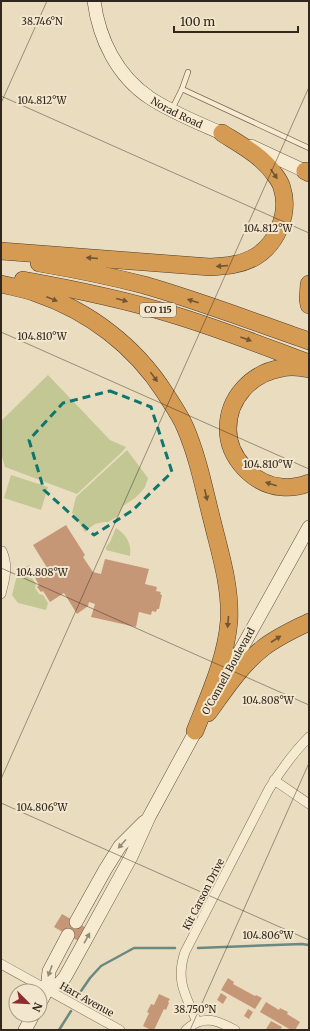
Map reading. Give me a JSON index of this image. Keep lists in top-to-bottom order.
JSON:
{
  "streets": {
    "highway": ["CO 115"],
    "main road": ["Norad Road", "O'Connell Boulevard"],
    "street": ["Kit Carson Drive", "Harr Avenue"]
  },
  "scale_bar": "100 m",
  "north": "bottom right",
  "coordinates": [
    "38.746°N",
    "104.812°W",
    "104.810°W",
    "104.808°W",
    "104.806°W",
    "38.750°N"
  ]
}
